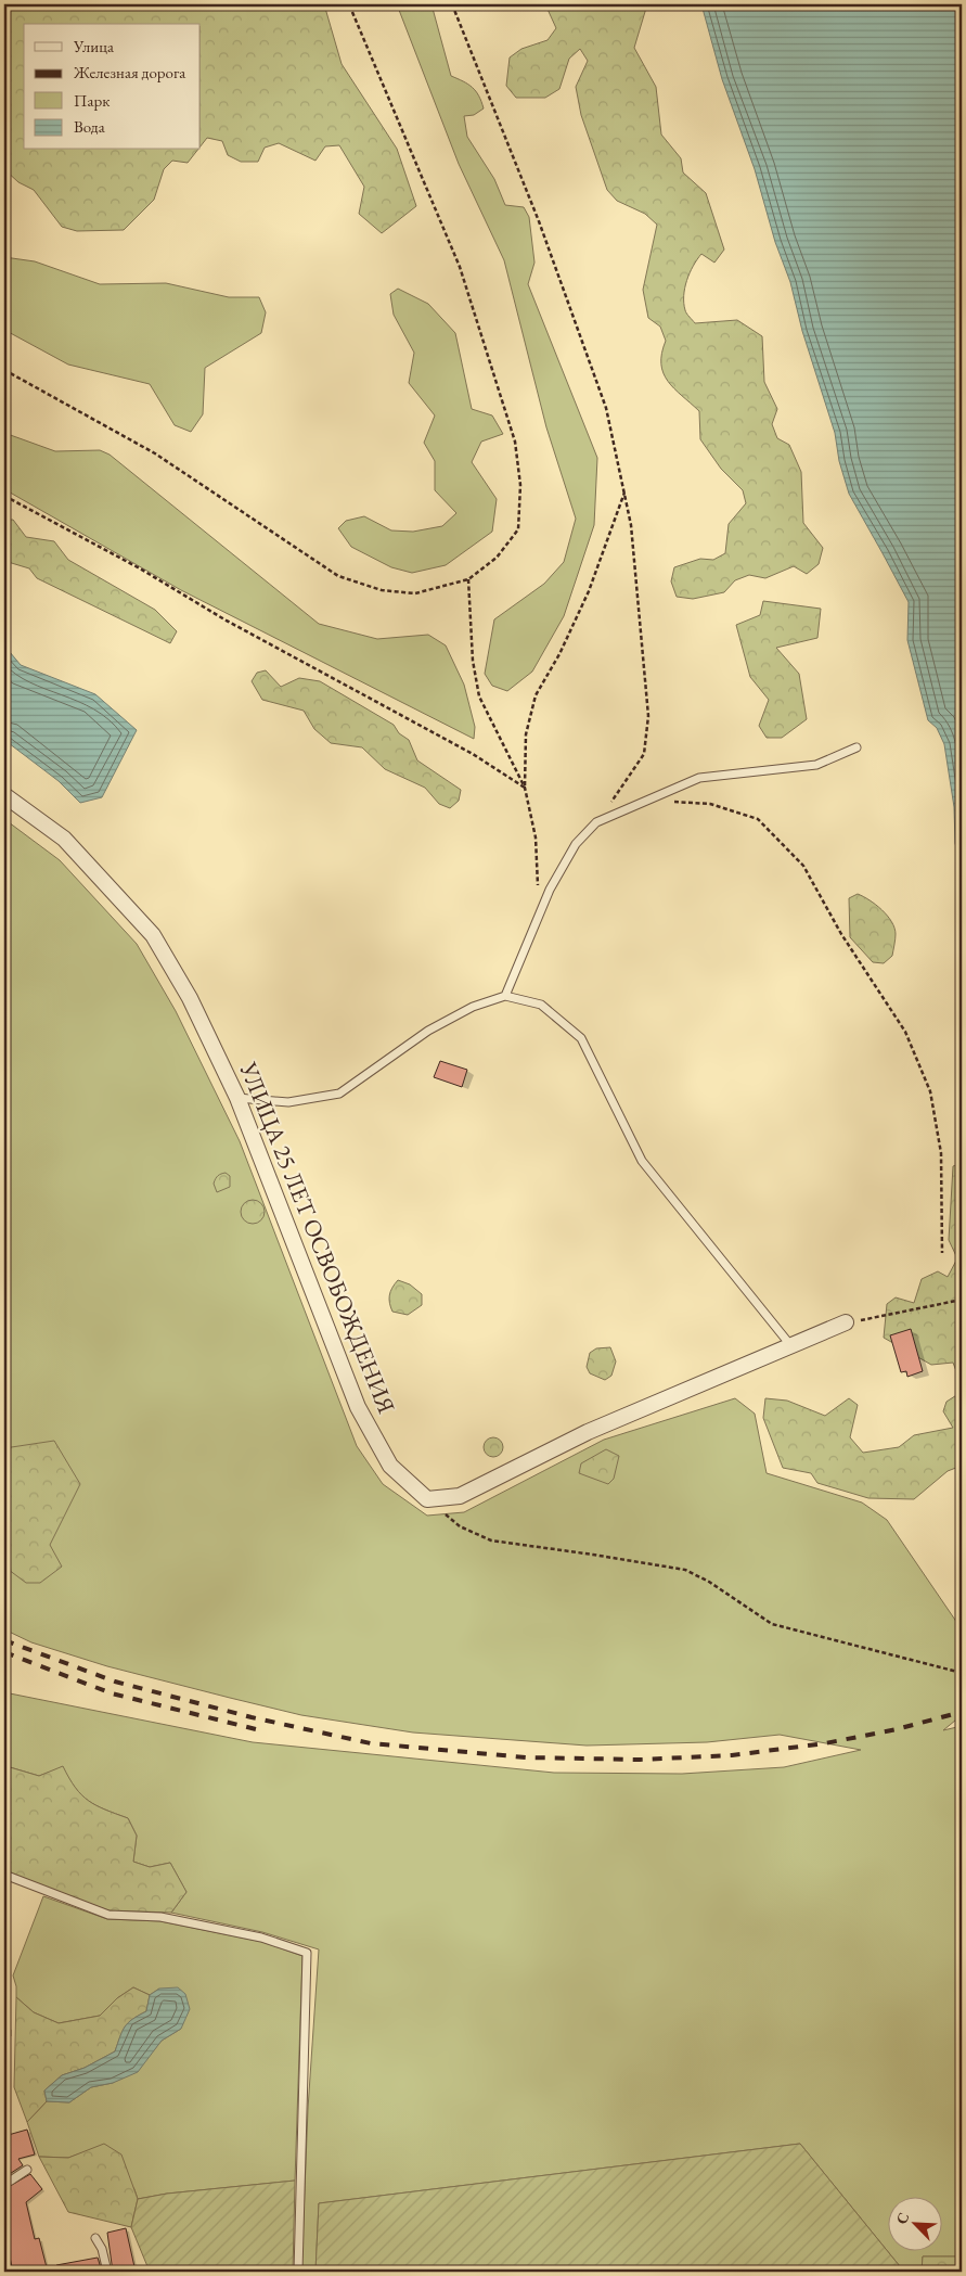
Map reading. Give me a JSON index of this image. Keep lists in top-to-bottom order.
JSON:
{
  "streets": {
    "street": ["УЛИЦА 25 ЛЕТ ОСВОБОЖДЕНИЯ"]
  },
  "legend": [
    "Улица",
    "Железная дорога",
    "Парк",
    "Вода"
  ],
  "north": "top left"
}
